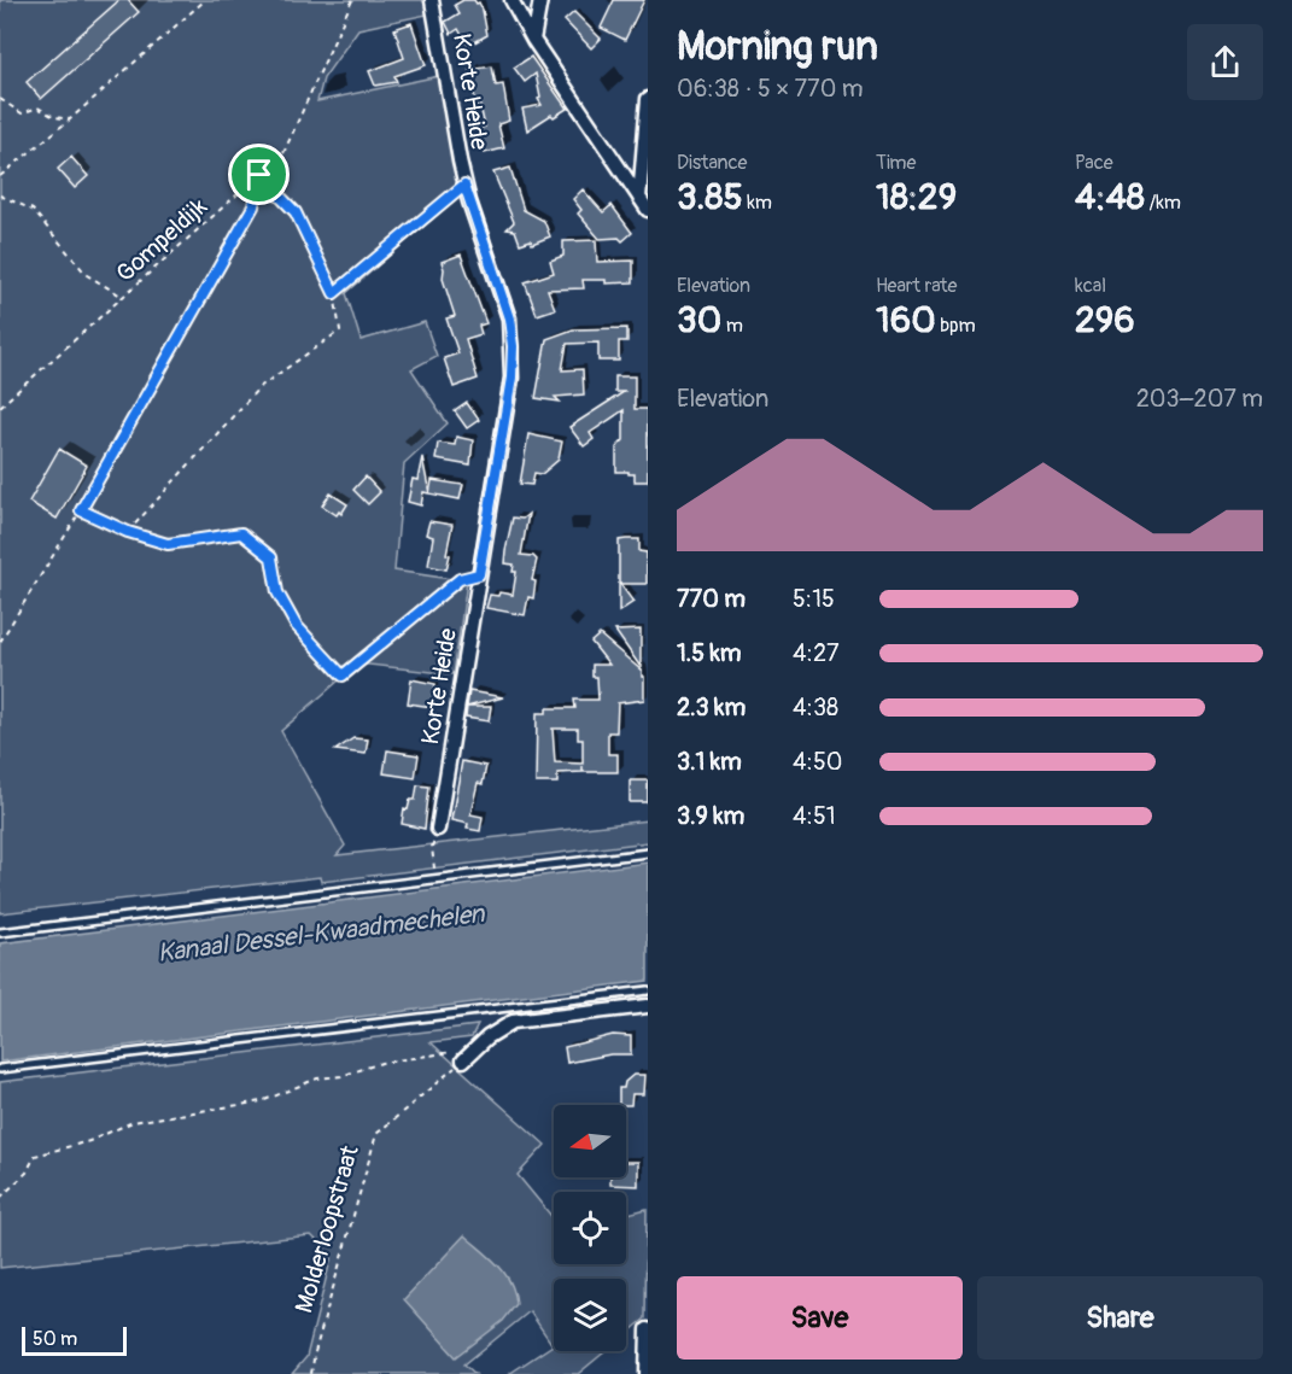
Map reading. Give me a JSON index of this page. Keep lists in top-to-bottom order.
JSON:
{
  "streets": {
    "street": ["Korte Heide"],
    "path": ["Gompeldijk", "Molderloopstraat"]
  },
  "water": ["Kanaal Dessel-Kwaadmechelen"],
  "scale_bar": "50 m",
  "north": "left",
  "page": {
    "heading": ["Morning run", "06:38 · 5 × 770 m"],
    "stats": [
      ["Distance", "3.85 km"],
      ["Time", "18:29"],
      ["Pace", "4:48 /km"],
      ["Elevation", "30 m"],
      ["Heart rate", "160 bpm"],
      ["kcal", "296"]
    ],
    "chart": ["Elevation", "203–207 m"],
    "list": [
      {
        "name": "770 m",
        "note": "5:15"
      },
      {
        "name": "1.5 km",
        "note": "4:27"
      },
      {
        "name": "2.3 km",
        "note": "4:38"
      },
      {
        "name": "3.1 km",
        "note": "4:50"
      },
      {
        "name": "3.9 km",
        "note": "4:51"
      }
    ],
    "buttons": ["Save", "Share"],
    "scale": "50 m"
  }
}
